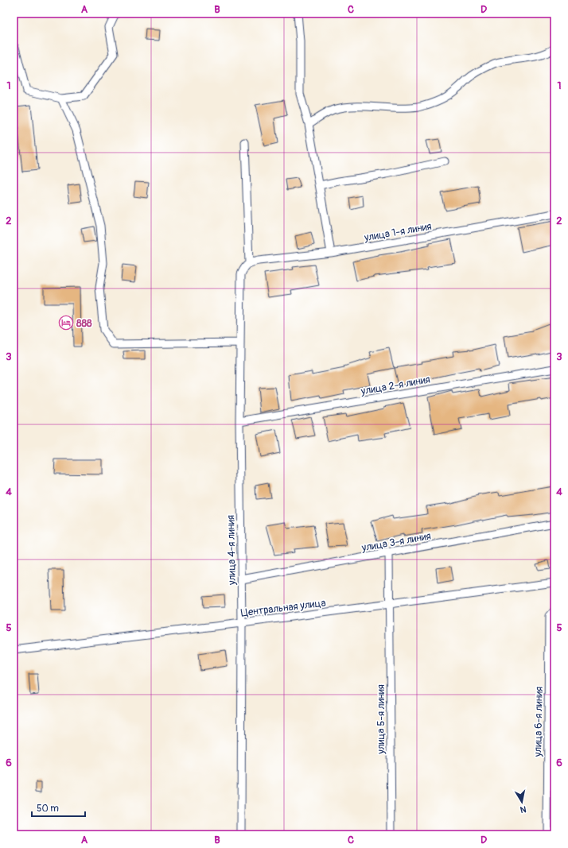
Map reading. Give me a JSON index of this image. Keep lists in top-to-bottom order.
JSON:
{
  "streets": {
    "street": [
      "улица 1-я линия",
      "улица 2-я линия",
      "улица 3-я линия",
      "улица 4-я линия",
      "Центральная улица",
      "улица 5-я линия",
      "улица 6-я линия"
    ]
  },
  "crossings": [
    ["улица 1-я линия", "улица 4-я линия"],
    ["улица 2-я линия", "улица 4-я линия"],
    ["улица 3-я линия", "улица 4-я линия"],
    ["улица 3-я линия", "улица 5-я линия"],
    ["улица 4-я линия", "Центральная улица"],
    ["Центральная улица", "улица 5-я линия"]
  ],
  "places": {
    "hotel": ["888"]
  },
  "scale_bar": "50 m",
  "north": "bottom",
  "grid": {
    "columns": [
      "A",
      "B",
      "C",
      "D"
    ],
    "rows": [
      "1",
      "2",
      "3",
      "4",
      "5",
      "6"
    ]
  }
}
